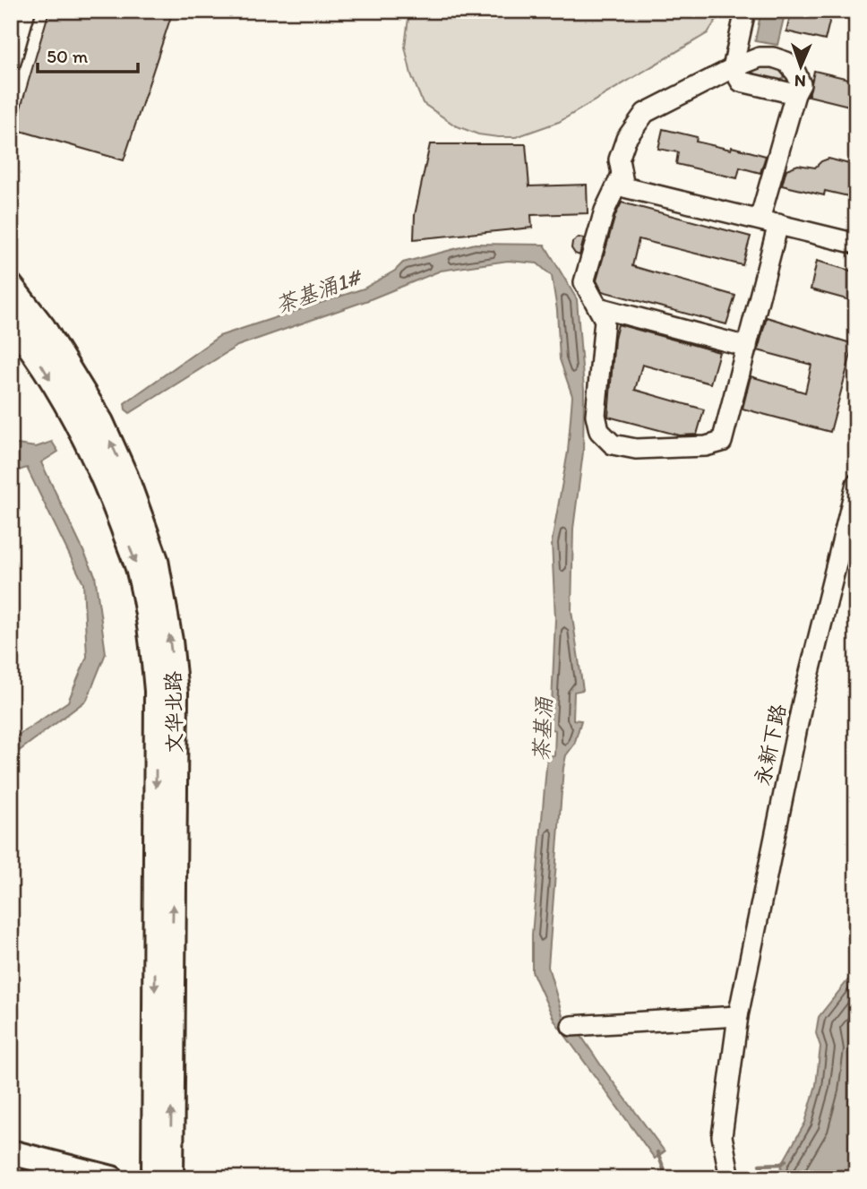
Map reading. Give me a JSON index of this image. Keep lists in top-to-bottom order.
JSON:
{
  "streets": {
    "main road": ["文华北路"],
    "street": ["永新下路"]
  },
  "water": ["茶基涌1#", "茶基涌"],
  "scale_bar": "50 m",
  "north": "bottom"
}
